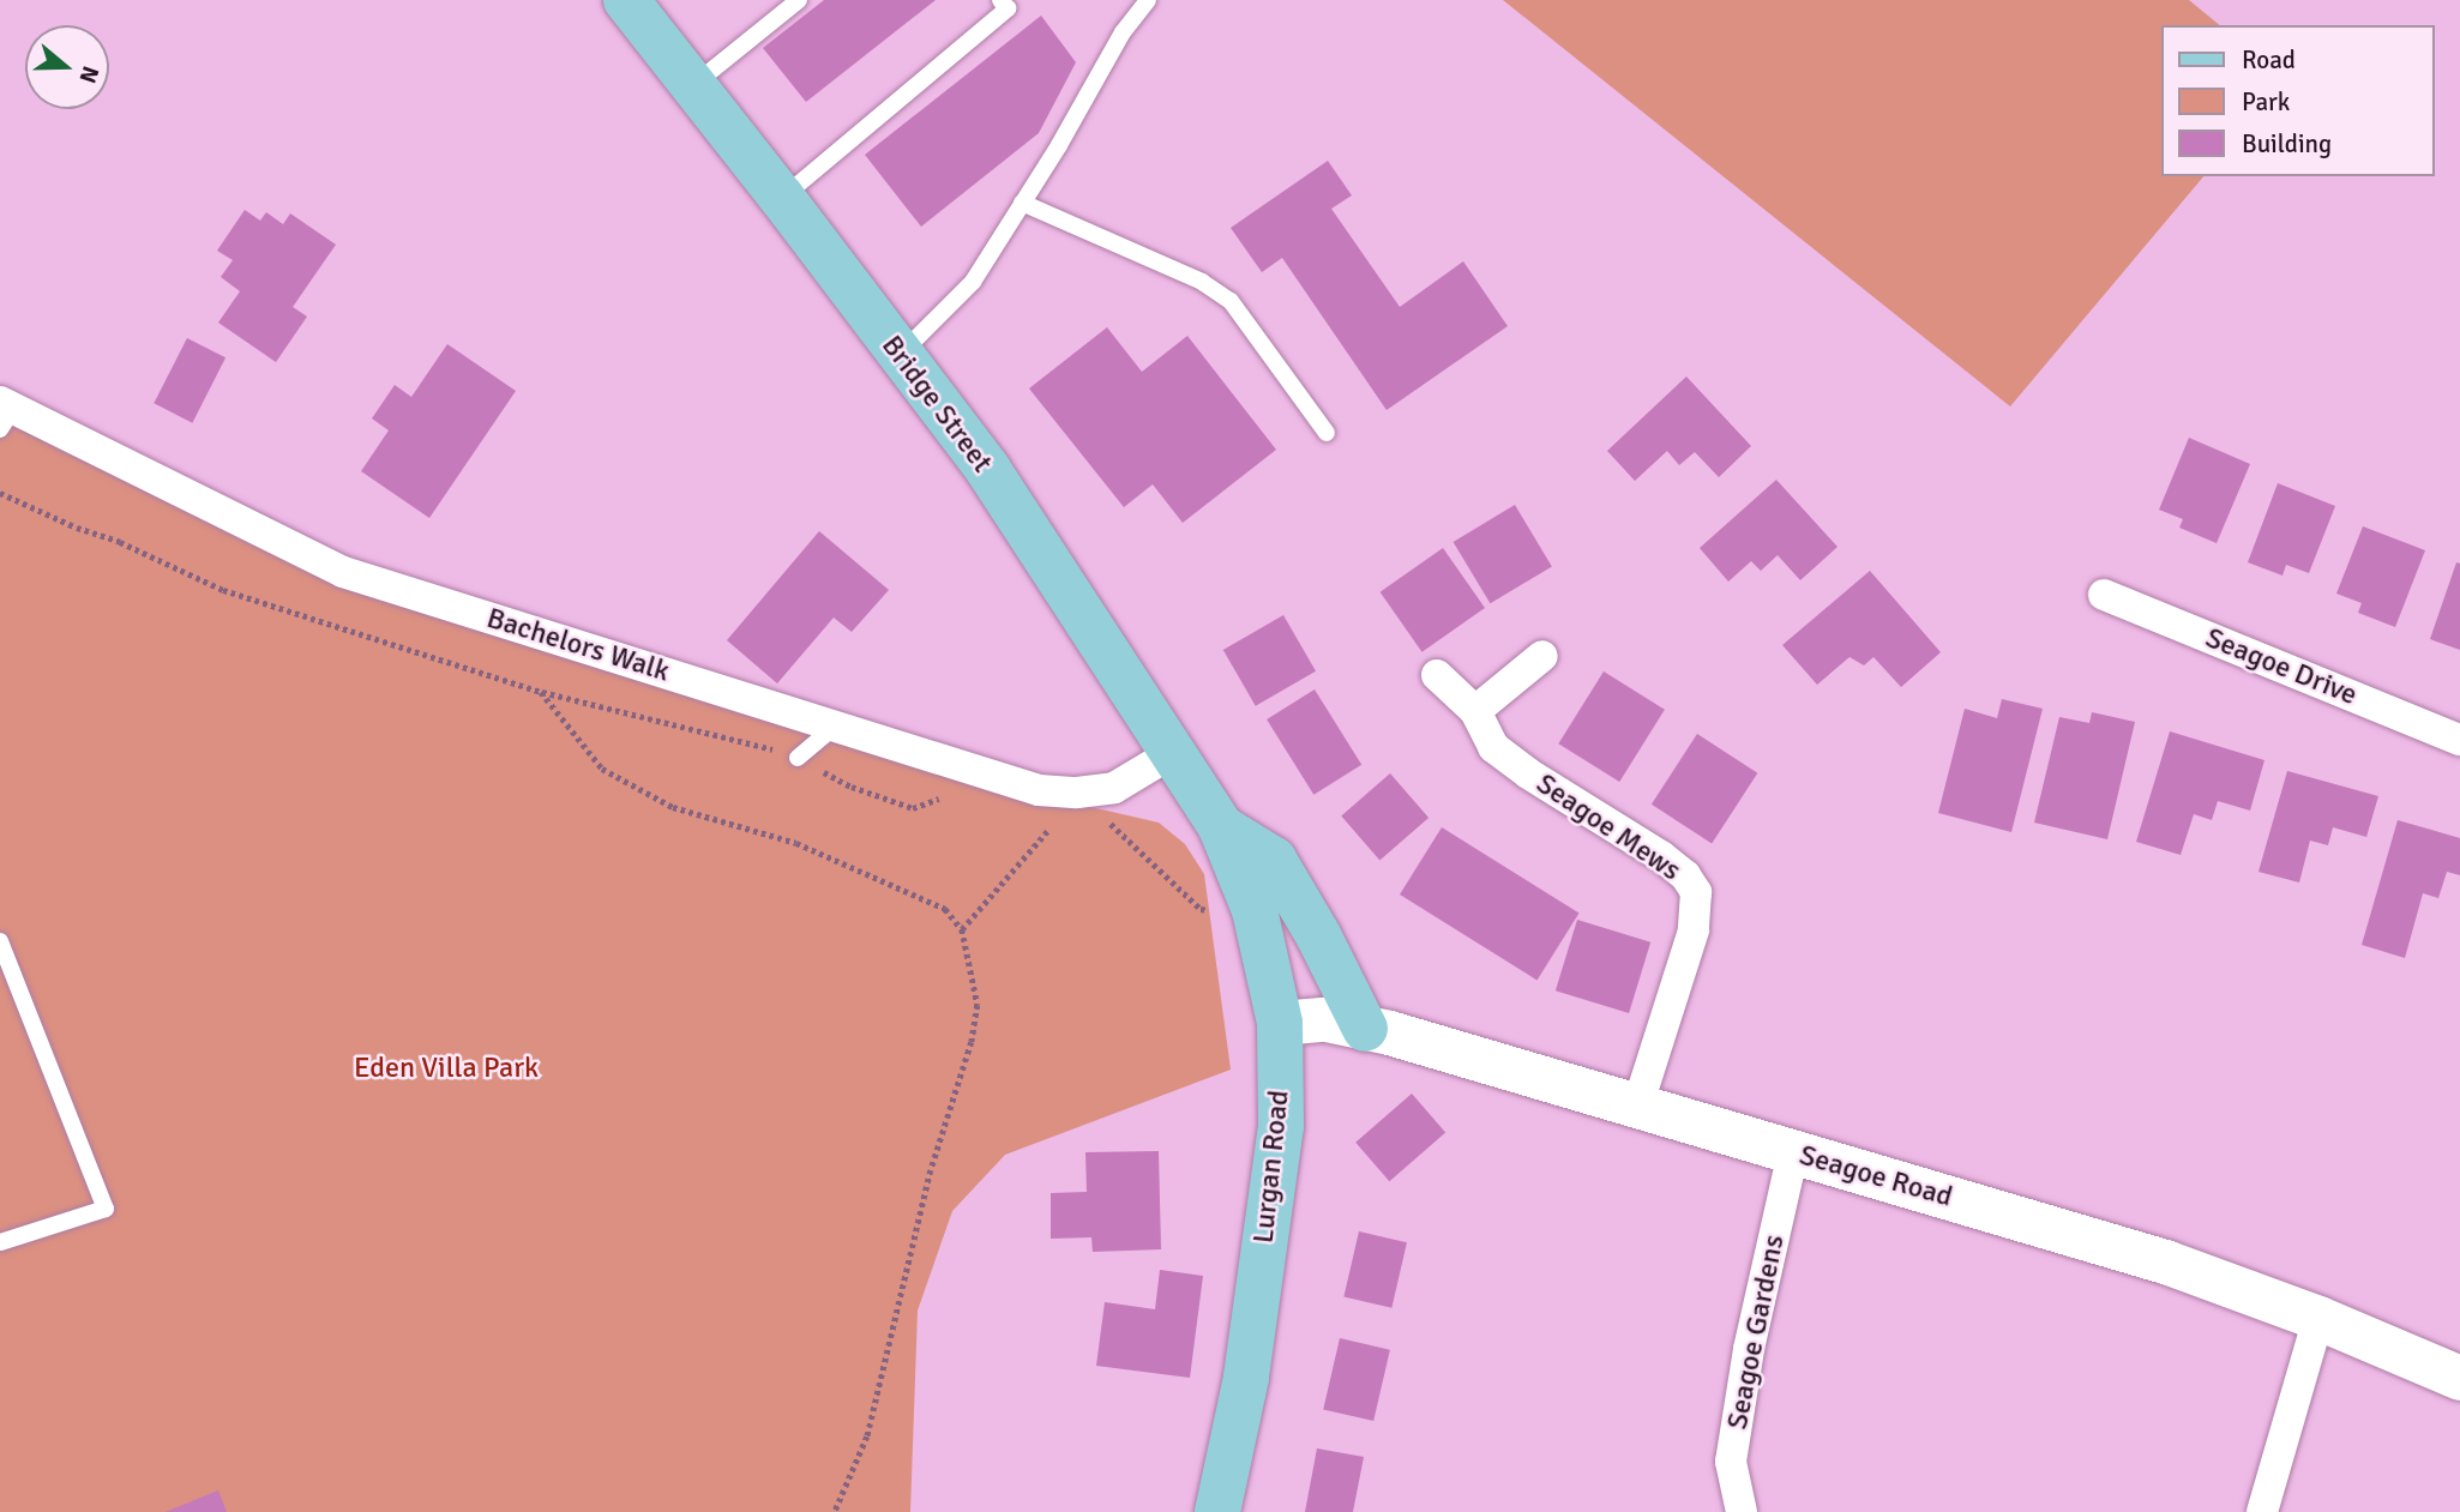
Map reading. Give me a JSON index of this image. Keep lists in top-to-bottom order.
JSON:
{
  "streets": {
    "main road": ["Bridge Street", "Lurgan Road", "Seagoe Road"],
    "street": [
      "Bachelors Walk",
      "Seagoe Drive",
      "Seagoe Mews",
      "Seagoe Gardens"
    ]
  },
  "crossings": [
    ["Bridge Street", "Bachelors Walk"],
    ["Bridge Street", "Lurgan Road"],
    ["Seagoe Mews", "Seagoe Road"],
    ["Lurgan Road", "Seagoe Road"],
    ["Seagoe Road", "Seagoe Gardens"]
  ],
  "parks": ["Eden Villa Park"],
  "legend": ["Road", "Park", "Building"],
  "north": "right"
}
